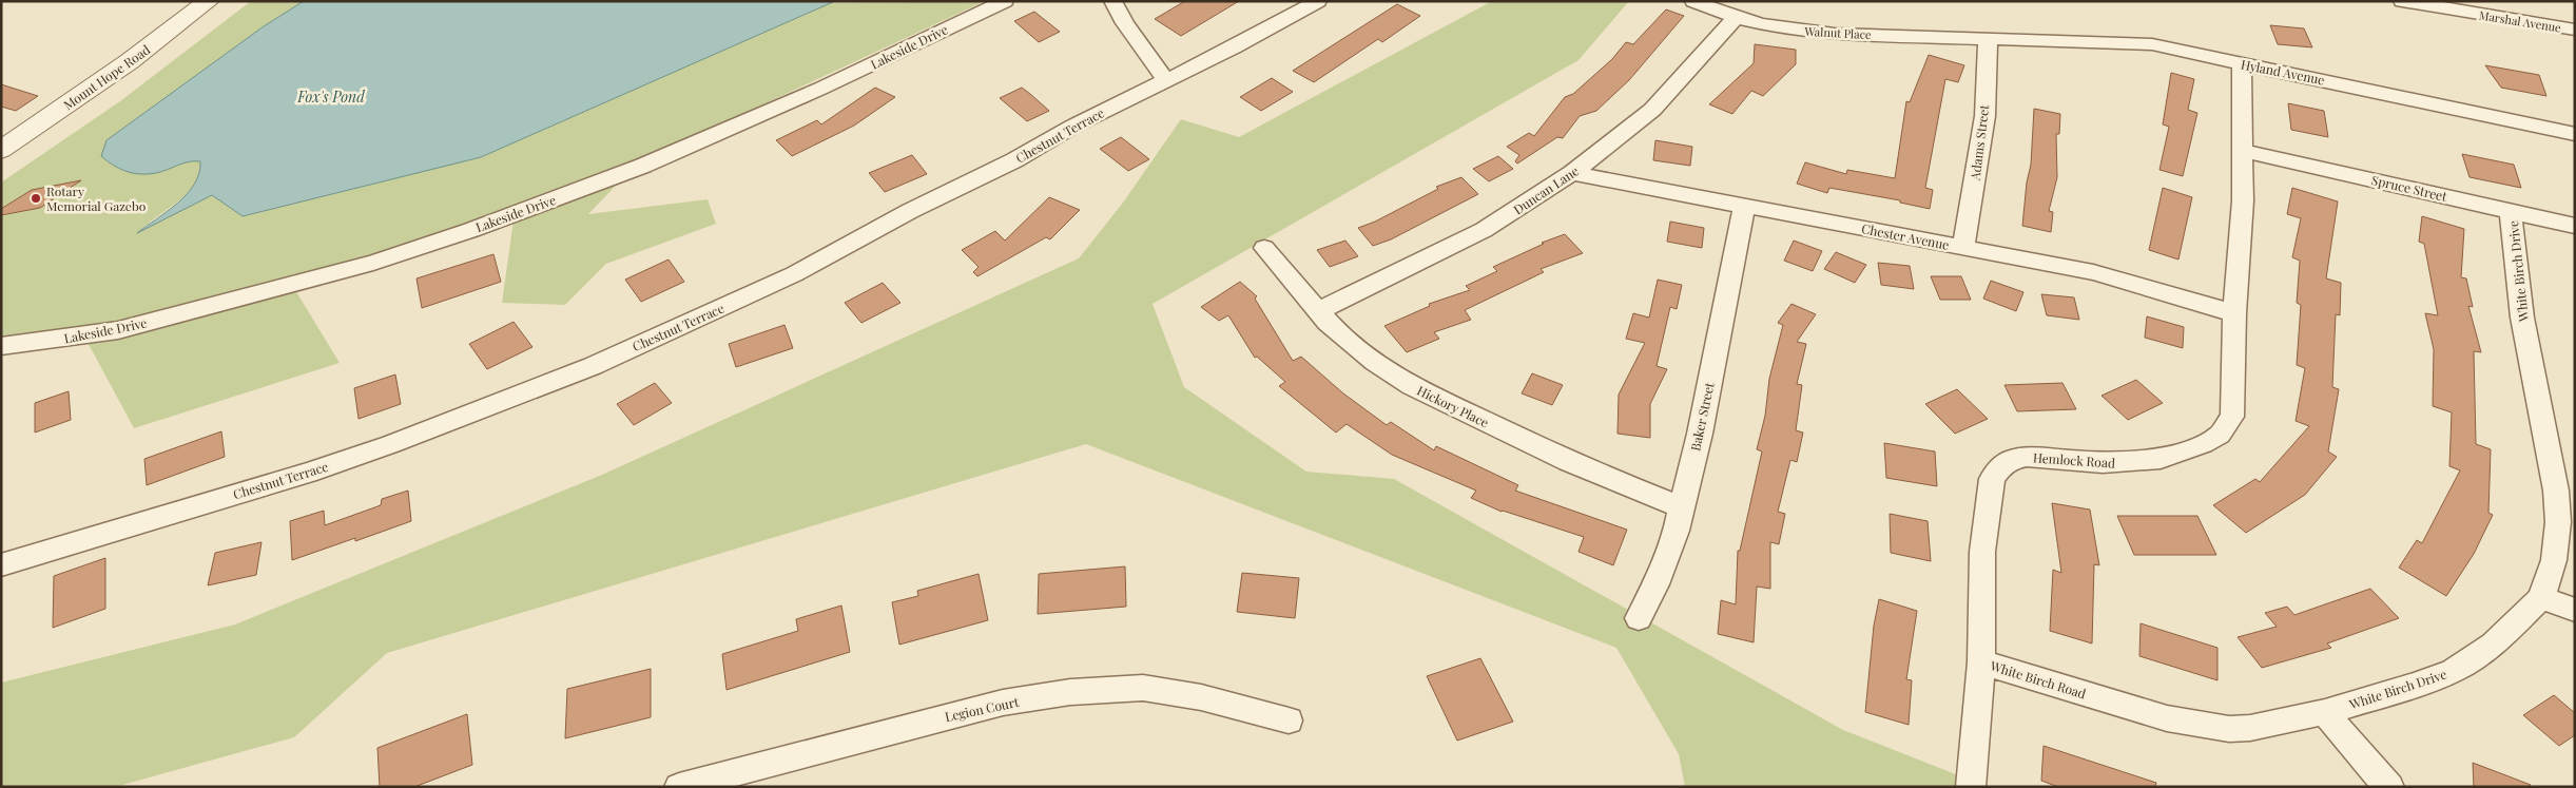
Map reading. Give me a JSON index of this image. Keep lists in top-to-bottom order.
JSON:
{
  "streets": {
    "street": [
      "Marshal Avenue",
      "Walnut Place",
      "Lakeside Drive",
      "Hyland Avenue",
      "Mount Hope Road",
      "Chestnut Terrace",
      "Adams Street",
      "Spruce Street",
      "Duncan Lane",
      "Chester Avenue",
      "White Birch Drive",
      "Hickory Place",
      "Baker Street",
      "Hemlock Road",
      "White Birch Road",
      "Legion Court"
    ]
  },
  "crossings": [
    ["Walnut Place", "Hyland Avenue"],
    ["Walnut Place", "Adams Street"],
    ["Walnut Place", "Duncan Lane"],
    ["Hyland Avenue", "Adams Street"],
    ["Hyland Avenue", "Hemlock Road"],
    ["Adams Street", "Chester Avenue"],
    ["Spruce Street", "White Birch Drive"],
    ["Spruce Street", "Hemlock Road"],
    ["Duncan Lane", "Chester Avenue"],
    ["Duncan Lane", "Hickory Place"],
    ["Chester Avenue", "Baker Street"],
    ["Chester Avenue", "Hemlock Road"],
    ["White Birch Drive", "White Birch Road"],
    ["Hickory Place", "Baker Street"],
    ["Hemlock Road", "White Birch Road"]
  ],
  "water": ["Fox's Pond"],
  "places": ["Rotary Memorial Gazebo"]
}
